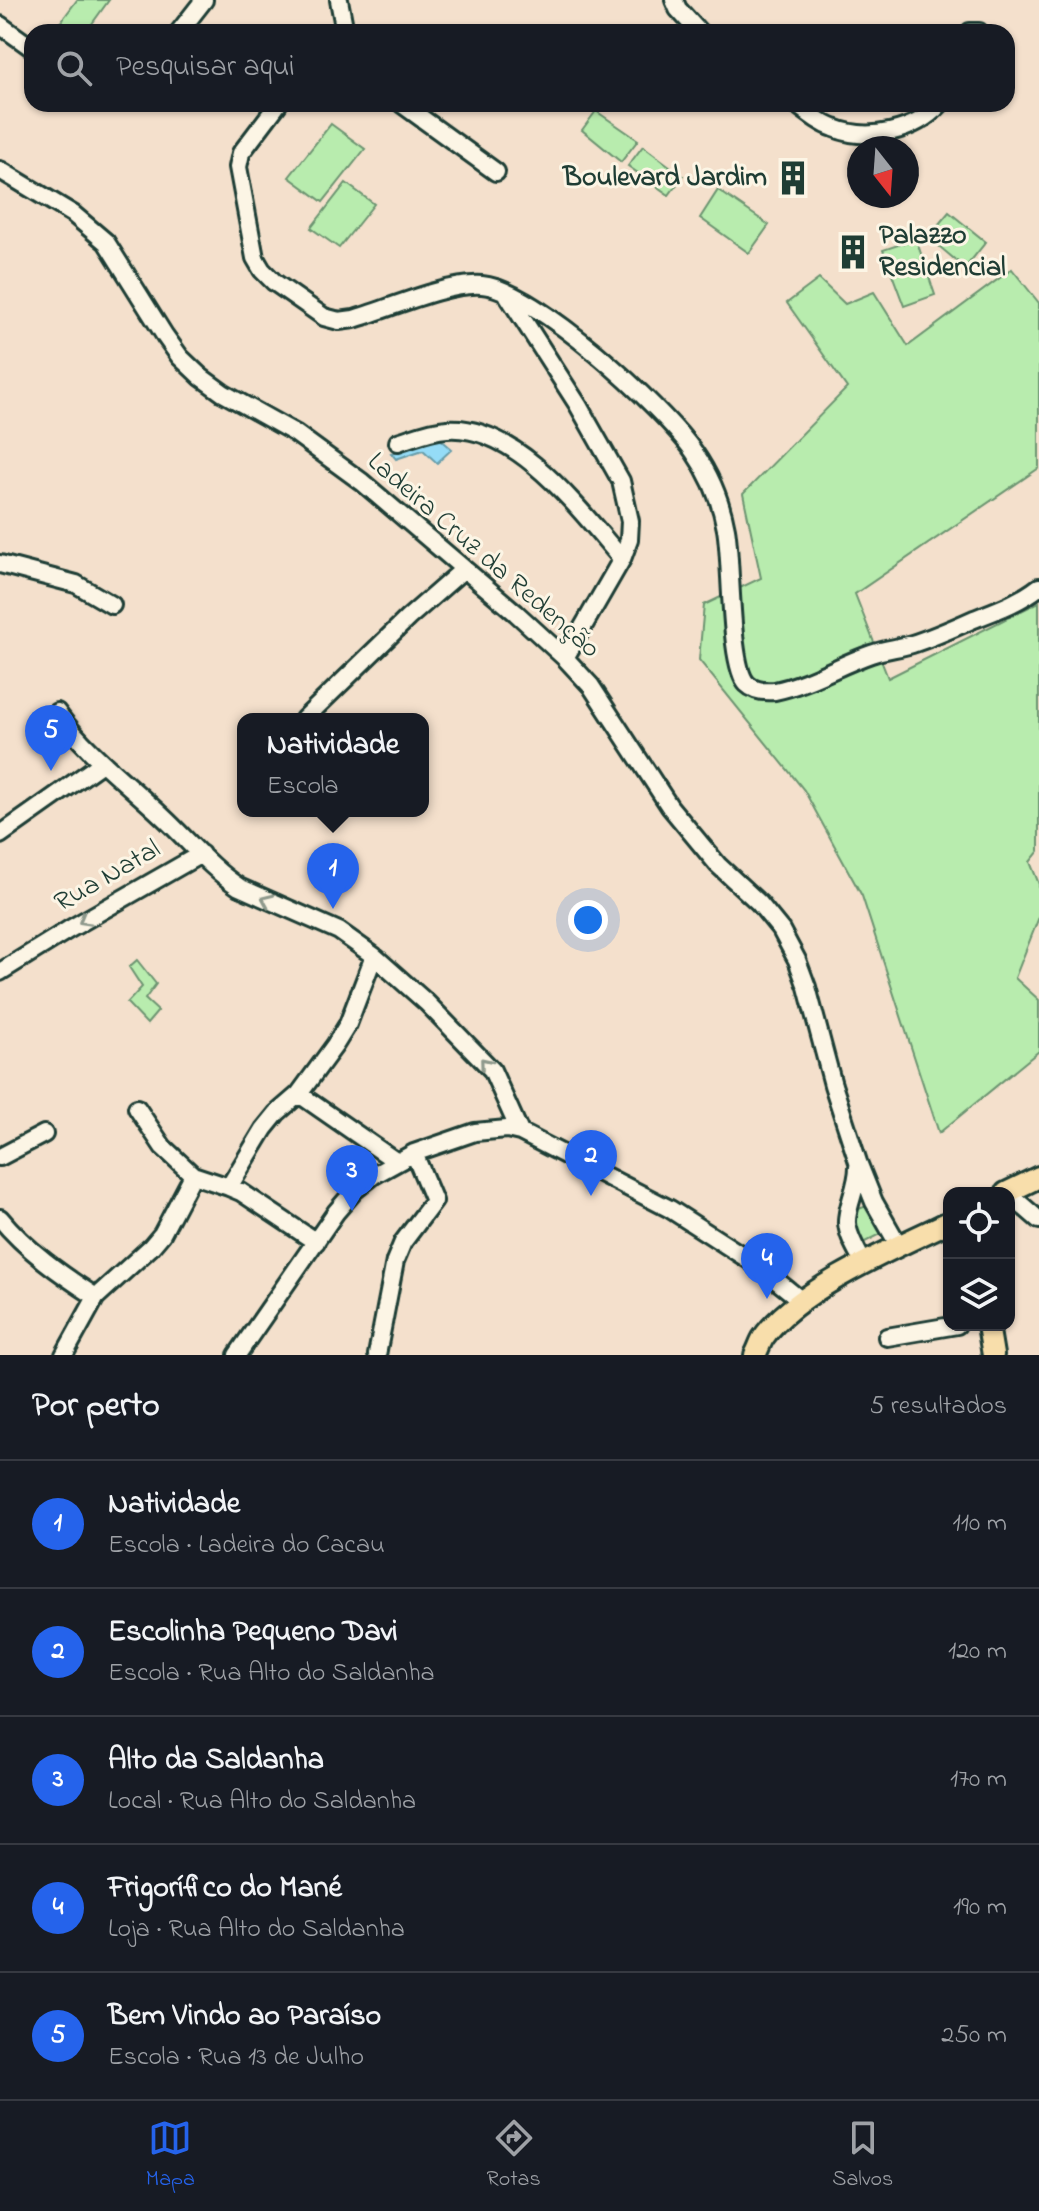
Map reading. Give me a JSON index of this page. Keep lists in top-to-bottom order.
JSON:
{
  "streets": {
    "street": ["Ladeira Cruz da Redenção", "Rua Natal"]
  },
  "places": {
    "building": ["Boulevard Jardim", "Palazzo Residencial"]
  },
  "north": "bottom",
  "page": {
    "search": "Pesquisar aqui",
    "pins": [
      "5",
      "1",
      "2",
      "3",
      "4"
    ],
    "popup": ["Natividade", "Escola"],
    "heading": ["Por perto", "5 resultados"],
    "list": [
      {
        "mark": "1",
        "name": "Natividade",
        "note": "Escola · Ladeira do Cacau",
        "value": "110 m"
      },
      {
        "mark": "2",
        "name": "Escolinha Pequeno Davi",
        "note": "Escola · Rua Alto do Saldanha",
        "value": "120 m"
      },
      {
        "mark": "3",
        "name": "Alto da Saldanha",
        "note": "Local · Rua Alto do Saldanha",
        "value": "170 m"
      },
      {
        "mark": "4",
        "name": "Frigorífico do Mané",
        "note": "Loja · Rua Alto do Saldanha",
        "value": "190 m"
      },
      {
        "mark": "5",
        "name": "Bem Vindo ao Paraíso",
        "note": "Escola · Rua 13 de Julho",
        "value": "250 m"
      }
    ],
    "nav": ["Mapa", "Rotas", "Salvos"]
  }
}
